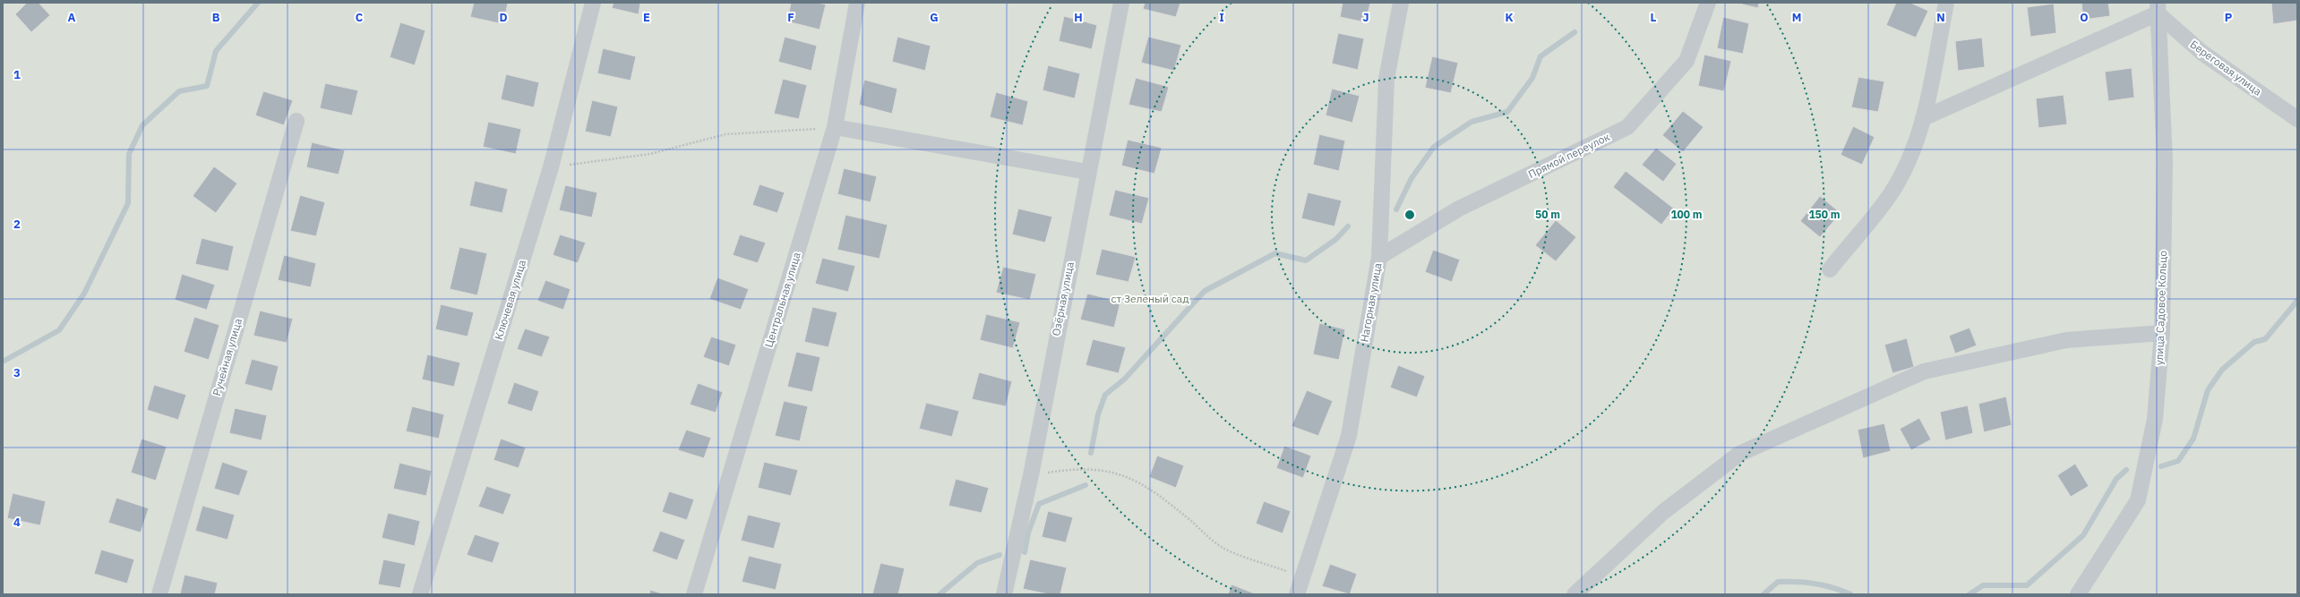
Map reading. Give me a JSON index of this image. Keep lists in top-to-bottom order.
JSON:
{
  "streets": {
    "street": [
      "Береговая улица",
      "Прямой переулок",
      "Озёрная улица",
      "Ключевая улица",
      "Центральная улица",
      "Нагорная улица",
      "улица Садовое Кольцо",
      "Ручейная улица"
    ]
  },
  "crossings": [
    ["Береговая улица", "улица Садовое Кольцо"],
    ["Прямой переулок", "Нагорная улица"]
  ],
  "parks": ["ст Зеленый сад"],
  "grid": {
    "columns": [
      "A",
      "B",
      "C",
      "D",
      "E",
      "F",
      "G",
      "H",
      "I",
      "J",
      "K",
      "L",
      "M",
      "N",
      "O",
      "P"
    ],
    "rows": [
      "1",
      "2",
      "3",
      "4"
    ]
  },
  "rings": ["50 m", "100 m", "150 m"]
}
